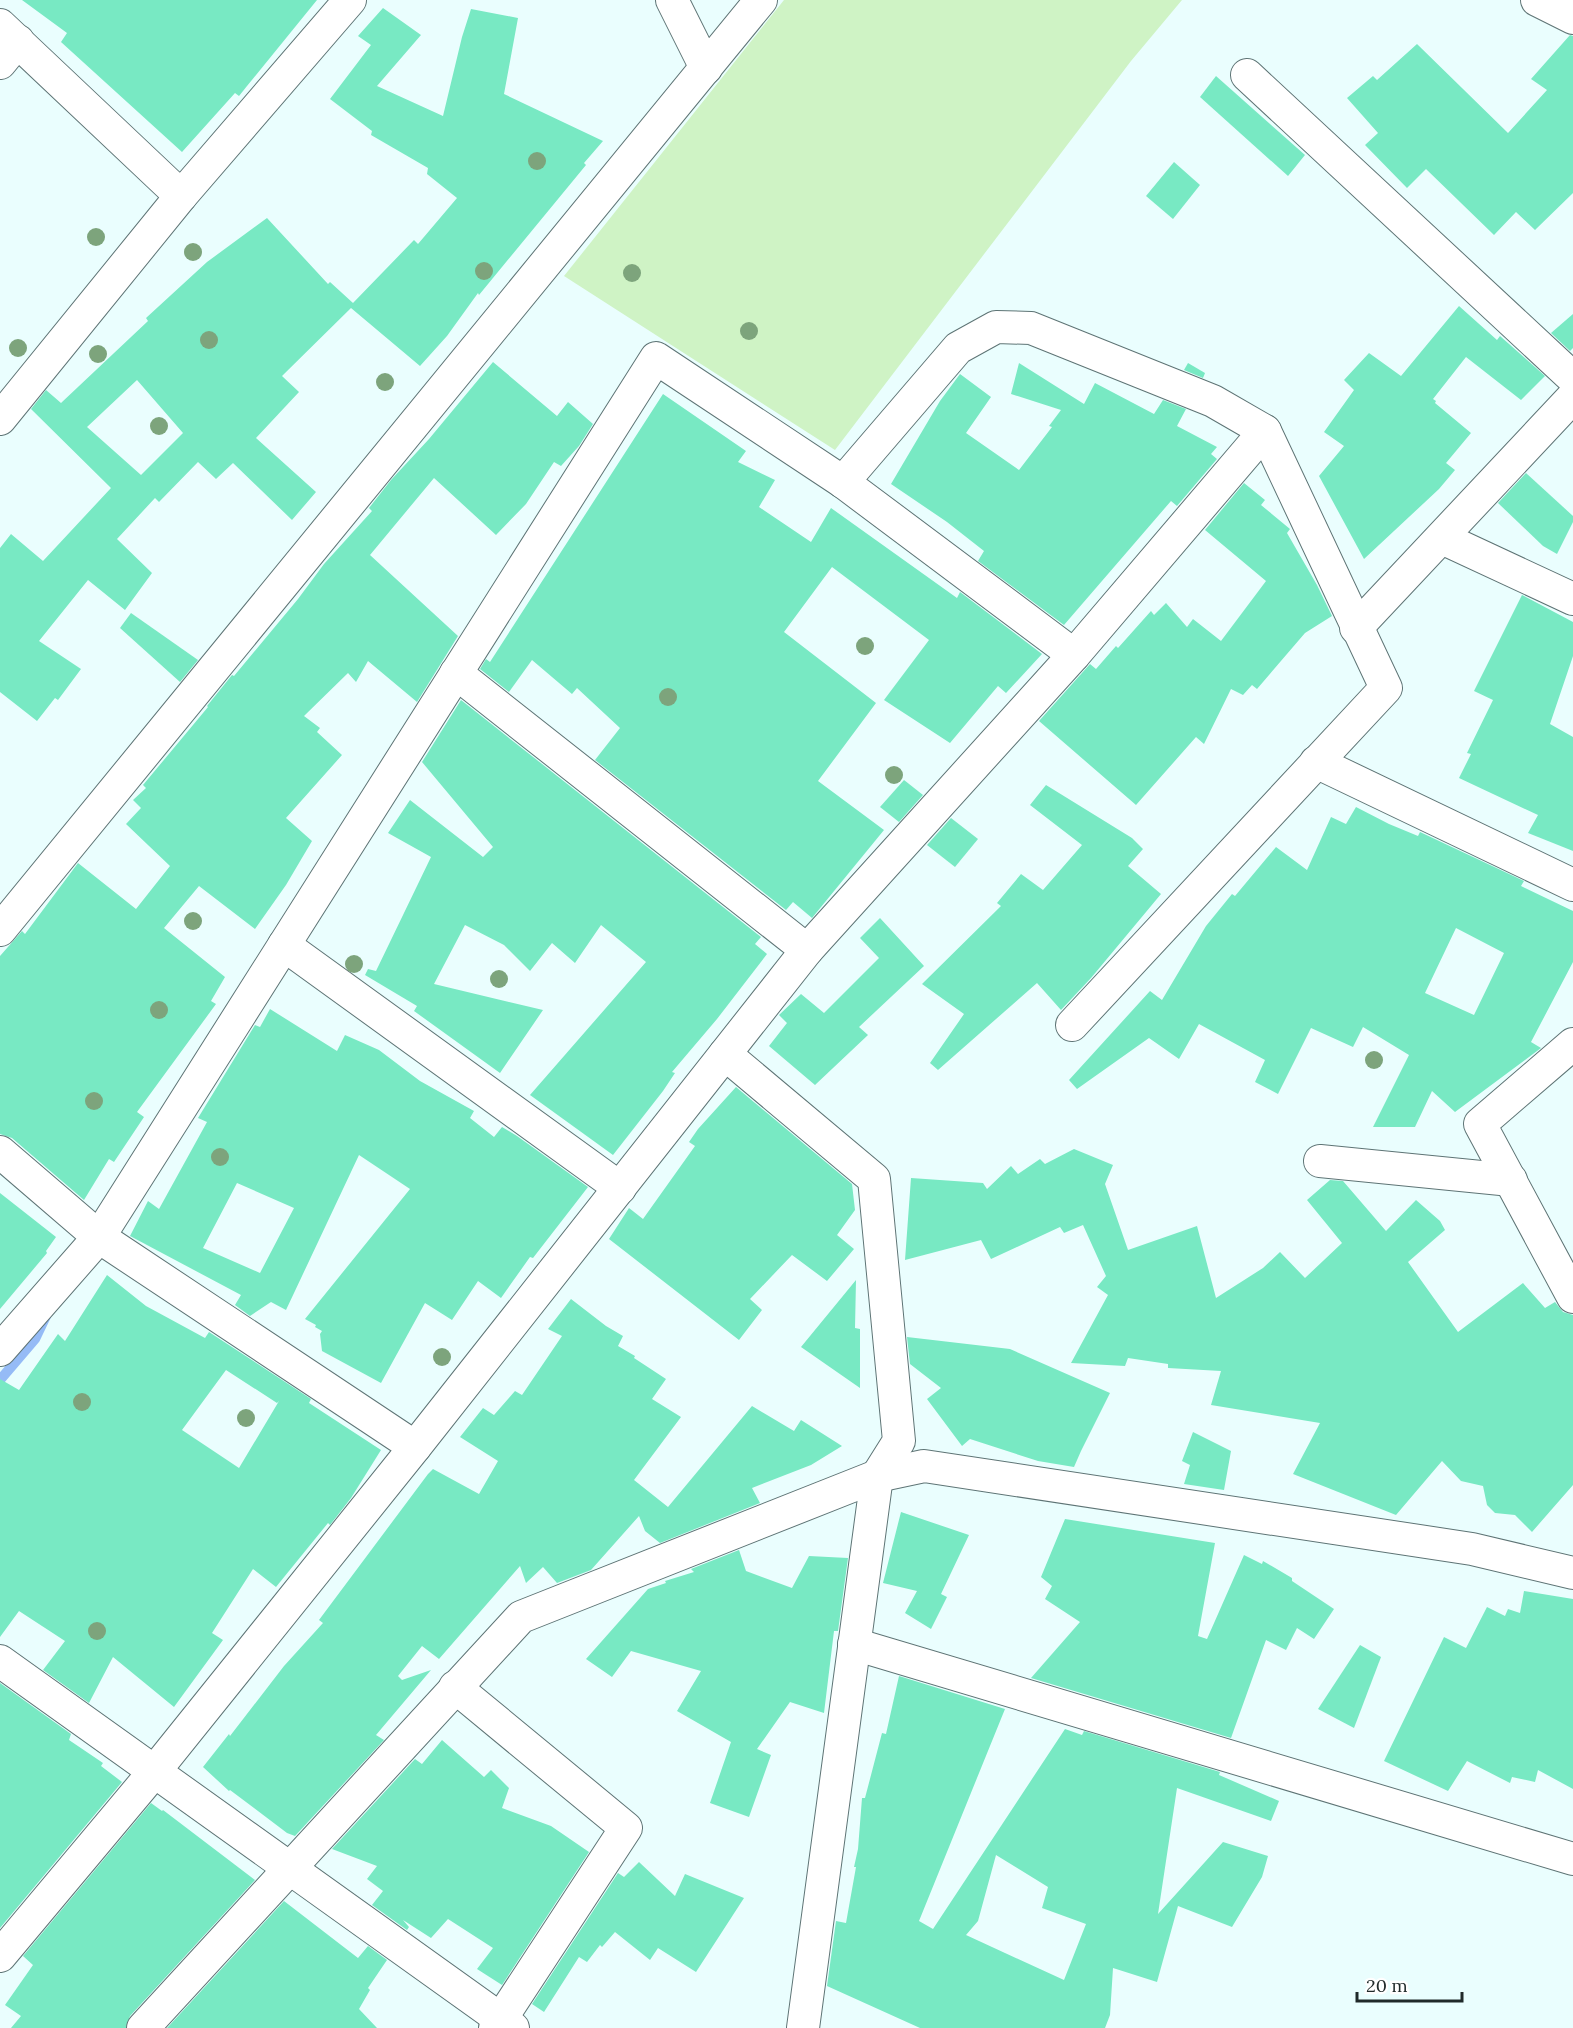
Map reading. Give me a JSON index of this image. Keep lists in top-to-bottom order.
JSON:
{
  "scale_bar": "20 m"
}
